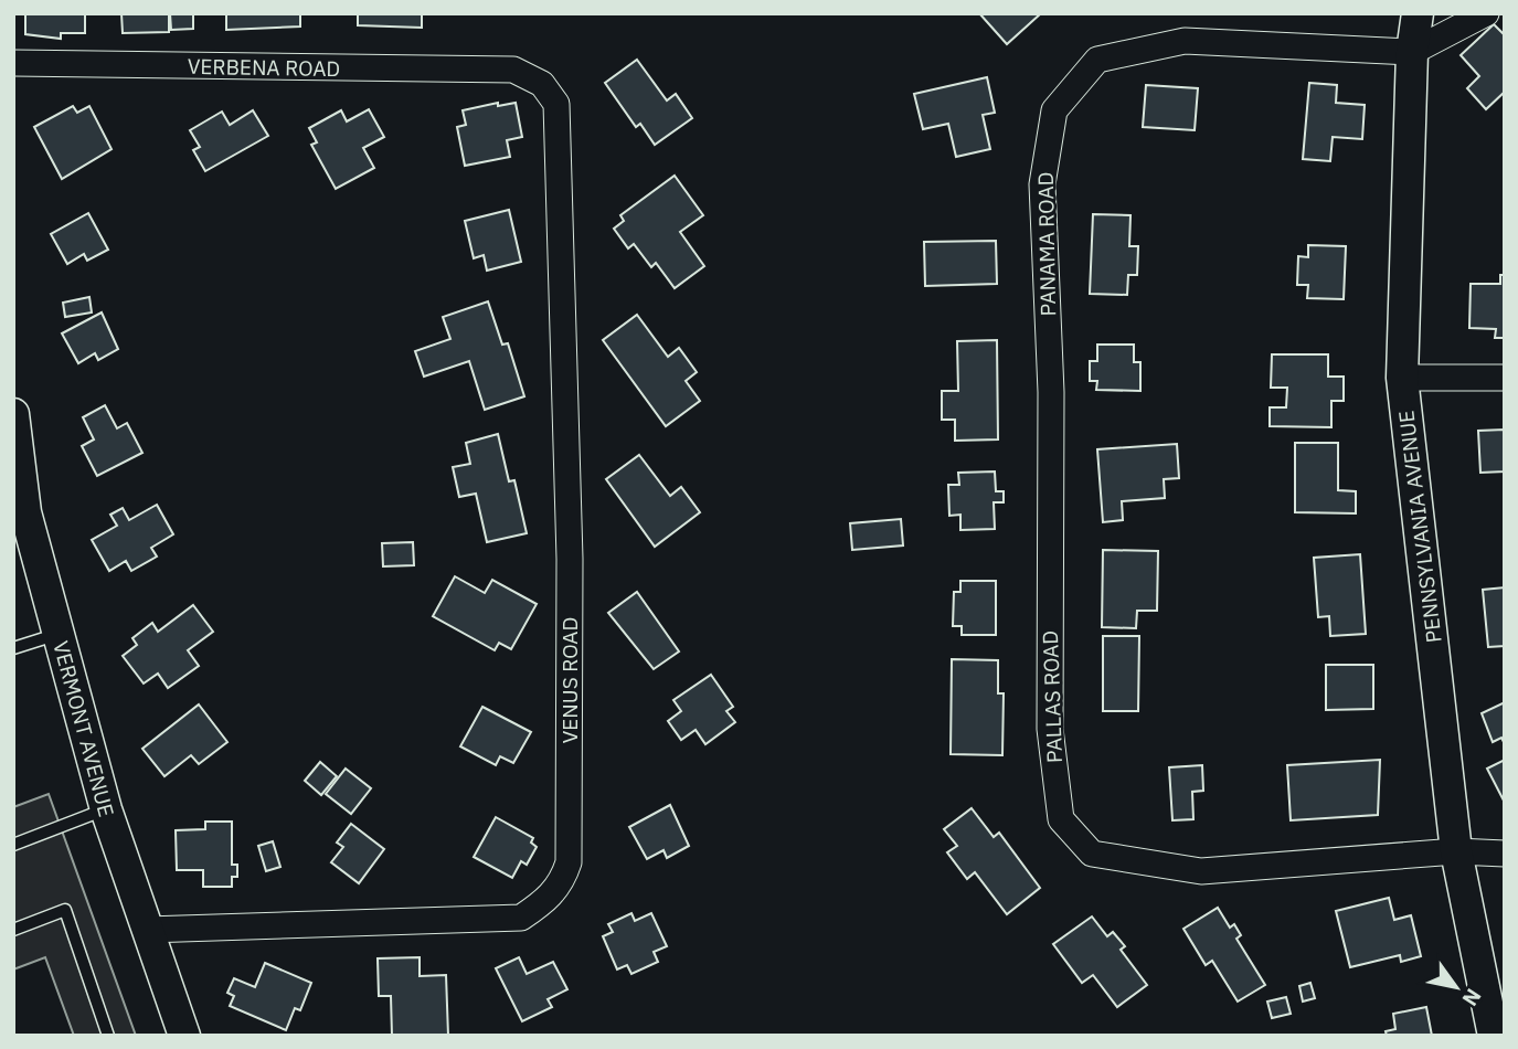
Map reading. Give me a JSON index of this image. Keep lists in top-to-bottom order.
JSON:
{
  "streets": {
    "street": [
      "VERBENA ROAD",
      "PANAMA ROAD",
      "PENNSYLVANIA AVENUE",
      "VENUS ROAD",
      "PALLAS ROAD",
      "VERMONT AVENUE"
    ]
  },
  "crossings": [
    ["VERBENA ROAD", "VENUS ROAD"],
    ["PANAMA ROAD", "PENNSYLVANIA AVENUE"],
    ["PANAMA ROAD", "PALLAS ROAD"],
    ["PENNSYLVANIA AVENUE", "PALLAS ROAD"],
    ["VENUS ROAD", "VERMONT AVENUE"]
  ],
  "north": "bottom right"
}
